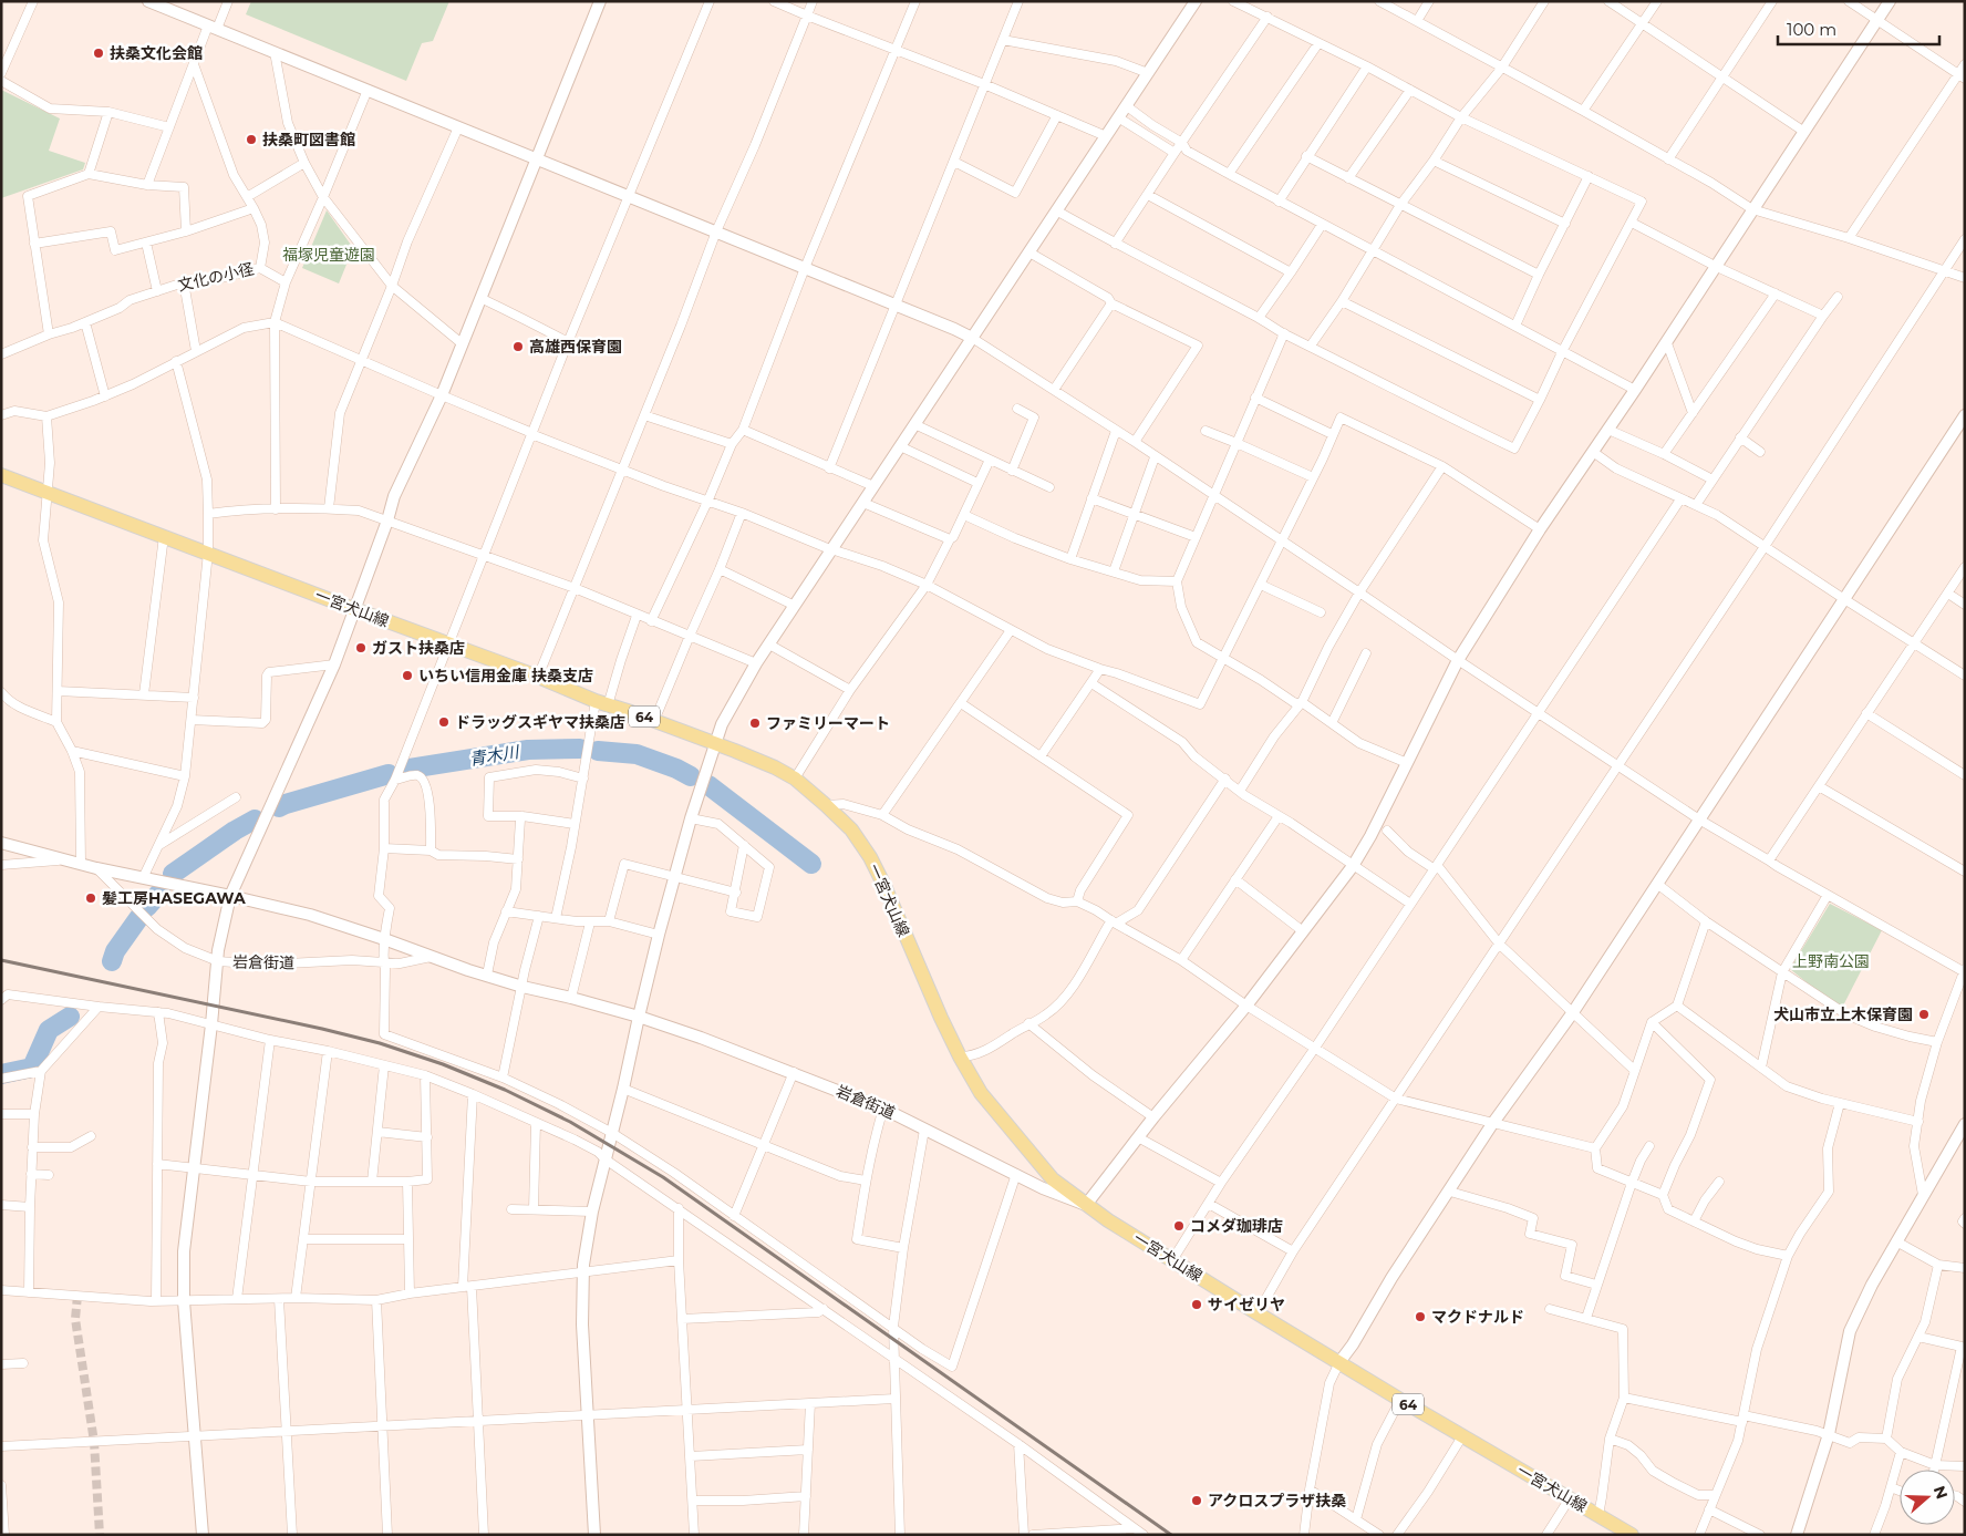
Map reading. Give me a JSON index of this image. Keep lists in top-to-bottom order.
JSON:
{
  "streets": {
    "main road": ["一宮犬山線", "64"],
    "street": ["文化の小径", "岩倉街道"]
  },
  "crossings": [
    ["一宮犬山線", "岩倉街道"]
  ],
  "water": ["青木川"],
  "parks": ["福塚児童遊園", "上野南公園"],
  "places": [
    "扶桑文化会館",
    "扶桑町図書館",
    "高雄西保育園",
    "ガスト扶桑店",
    "いちい信用金庫 扶桑支店",
    "ドラッグスギヤマ扶桑店",
    "ファミリーマート",
    "髪工房HASEGAWA",
    "犬山市立上木保育園",
    "コメダ珈琲店",
    "サイゼリヤ",
    "マクドナルド",
    "アクロスプラザ扶桑"
  ],
  "scale_bar": "100 m",
  "north": "right"
}
